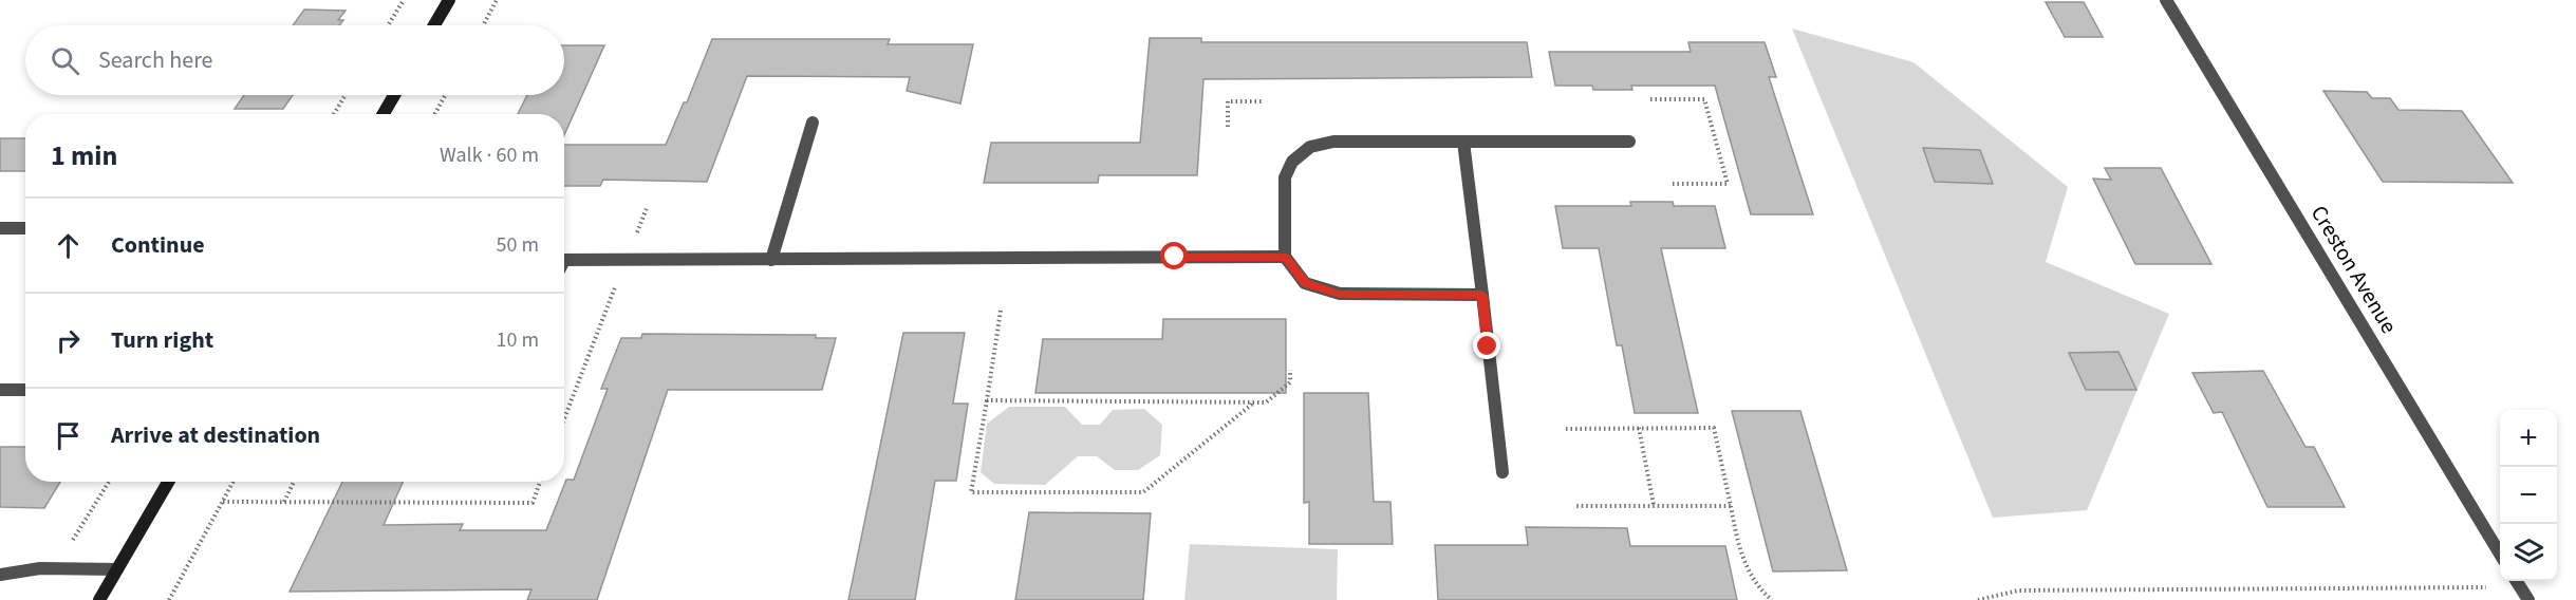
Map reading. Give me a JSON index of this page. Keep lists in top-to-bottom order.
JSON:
{
  "streets": {
    "street": ["Creston Avenue"]
  },
  "page": {
    "search": "Search here",
    "heading": ["1 min", "Walk · 60 m"],
    "list": [
      ["Continue", "50 m"],
      ["Turn right", "10 m"],
      "Arrive at destination"
    ],
    "map_buttons": ["+", "−"]
  }
}
